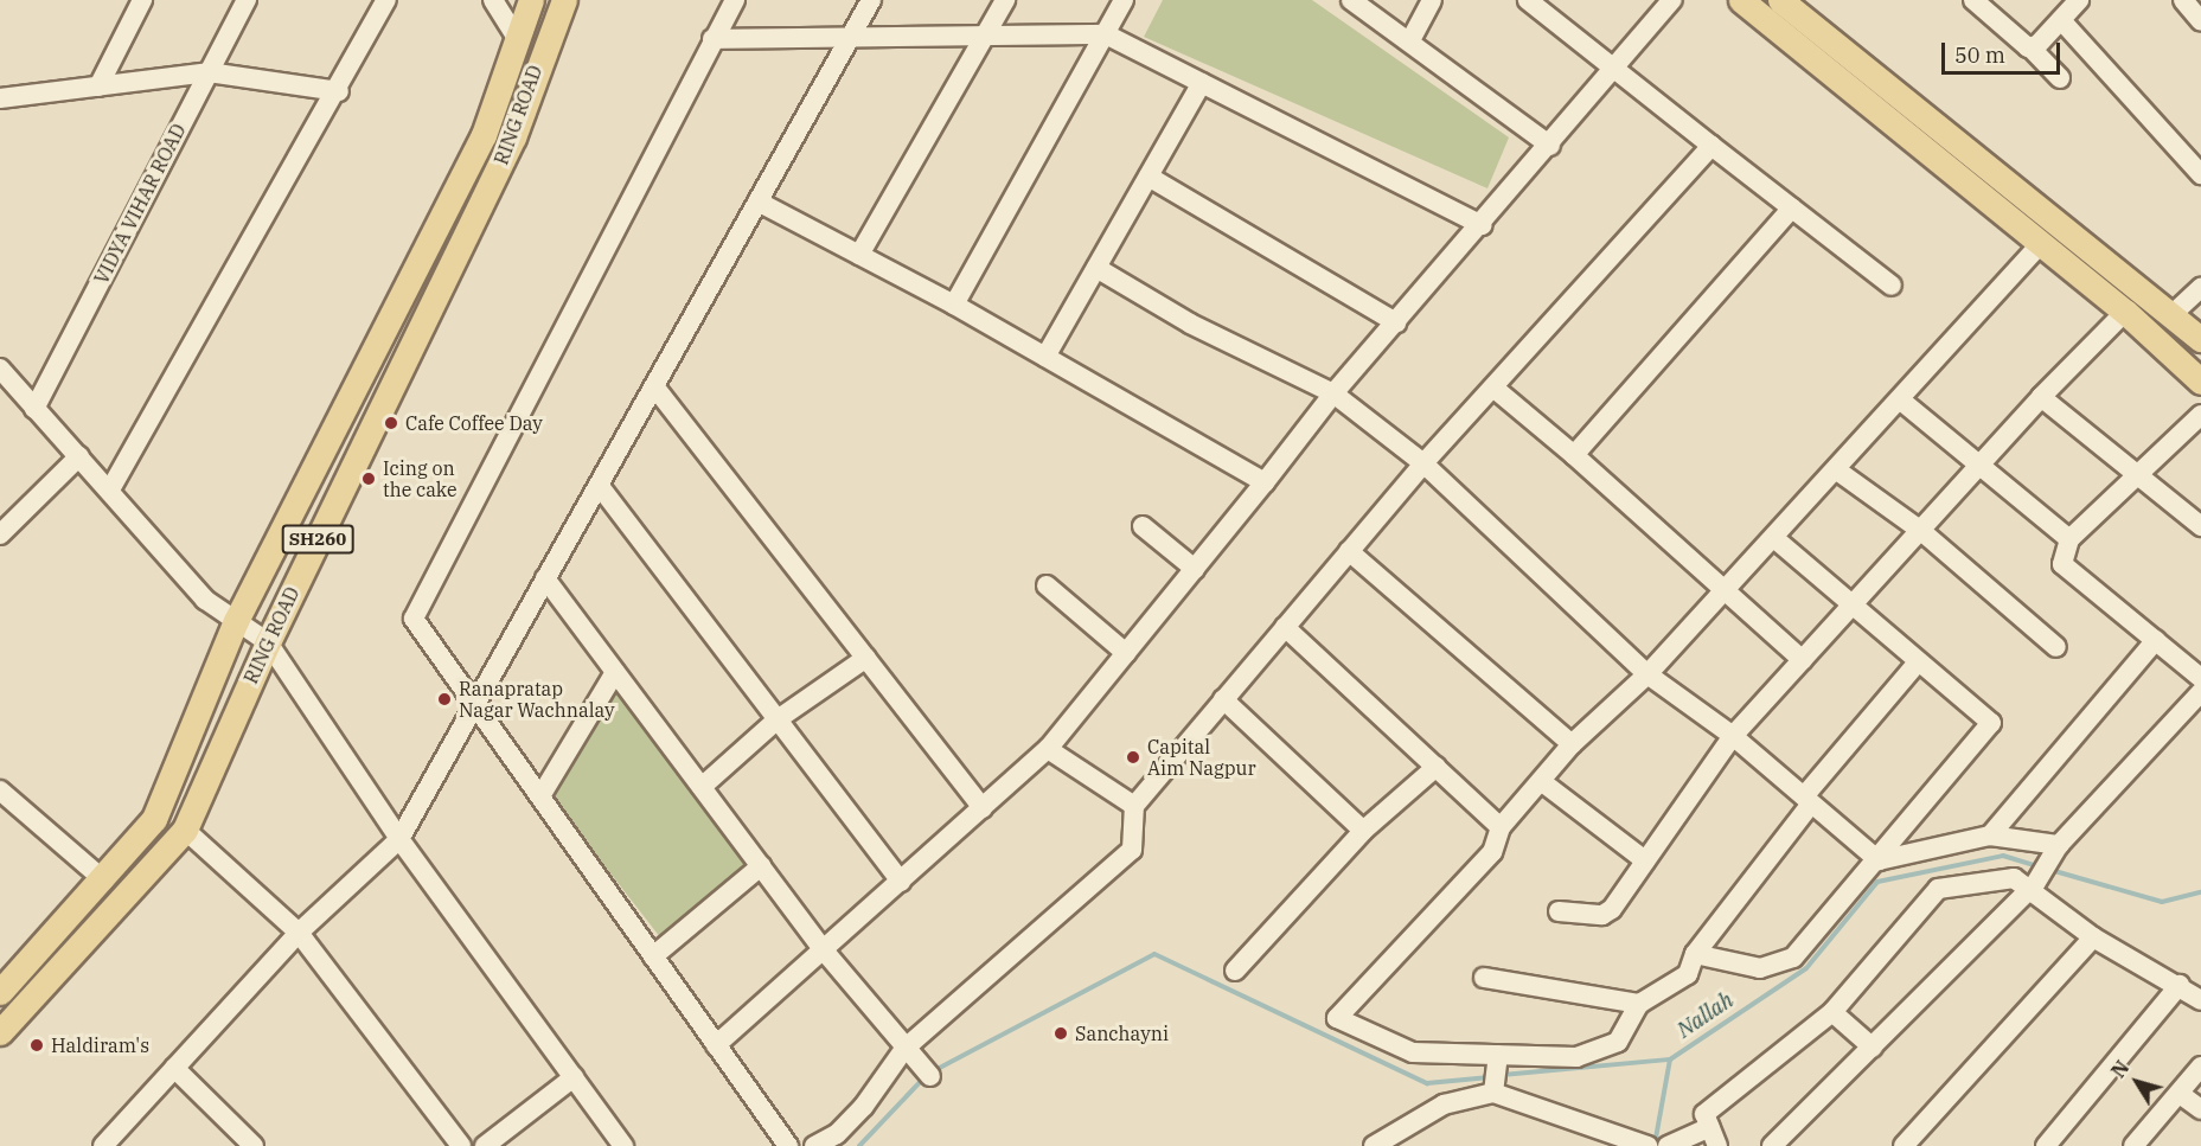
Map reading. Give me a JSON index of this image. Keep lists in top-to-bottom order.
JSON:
{
  "streets": {
    "main road": ["RING ROAD", "SH260"],
    "street": ["VIDYA VIHAR ROAD"]
  },
  "water": ["Nallah"],
  "places": [
    "Cafe Coffee Day",
    "Icing on the cake",
    "Ranapratap Nagar Wachnalay",
    "Capital Aim Nagpur",
    "Sanchayni",
    "Haldiram's"
  ],
  "scale_bar": "50 m",
  "north": "top left"
}
